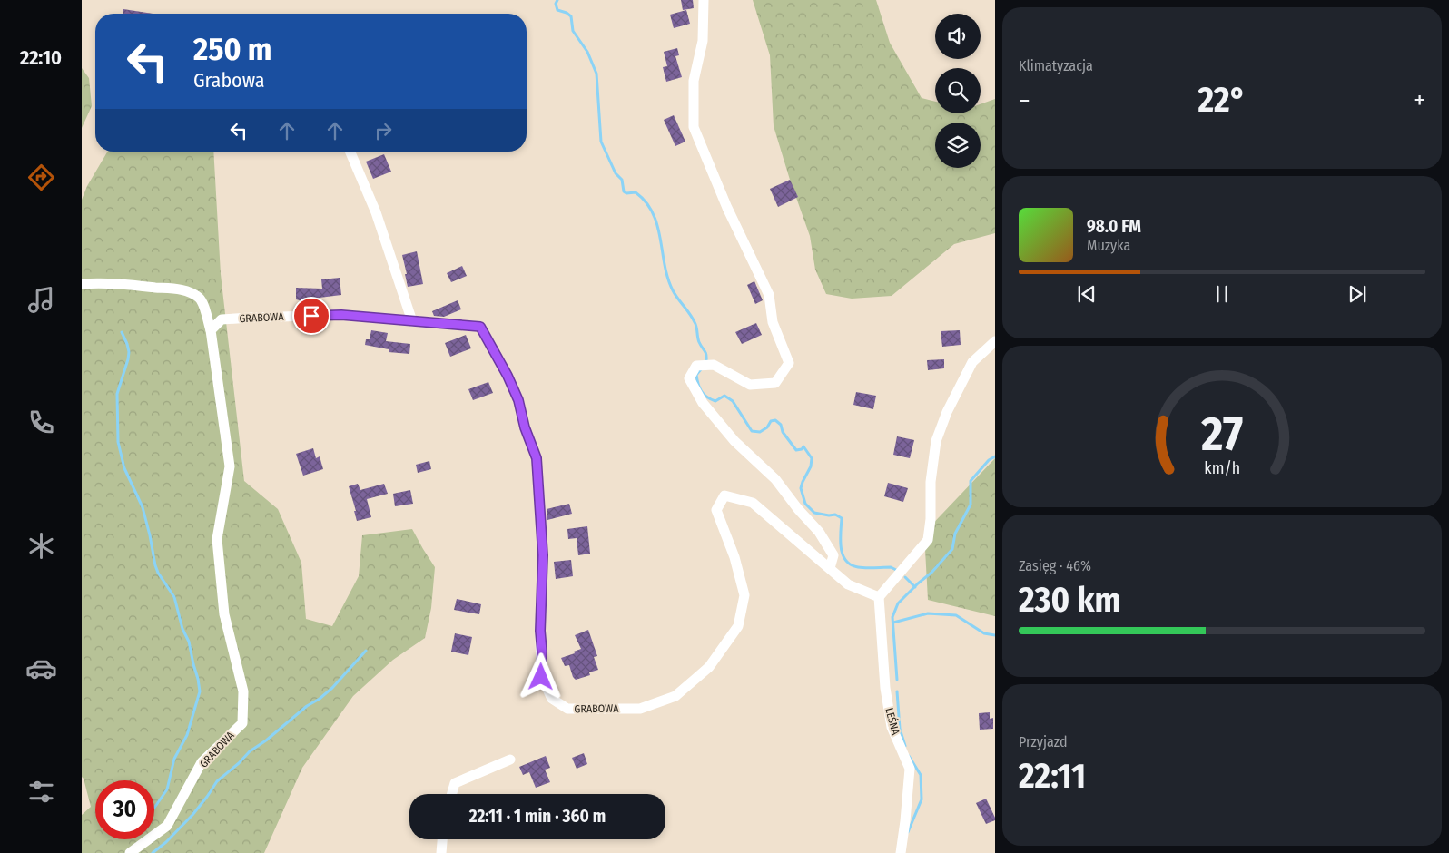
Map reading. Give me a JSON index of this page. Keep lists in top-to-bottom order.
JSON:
{
  "streets": {
    "street": ["GRABOWA", "LEŚNA"]
  },
  "crossings": [
    ["GRABOWA", "LEŚNA"]
  ],
  "page": {
    "tabs": "22:10",
    "tile": [
      "Klimatyzacja",
      ["Zasięg · 46%", "230 km"],
      ["Przyjazd", "22:11"]
    ],
    "turn": ["250 m", "Grabowa"],
    "heat": ["−", "22°", "+"],
    "song": ["98.0 FM", "Muzyka"],
    "limit": "30",
    "trip": "22:11 · 1 min · 360 m",
    "gauge": ["27", "km/h"]
  }
}
